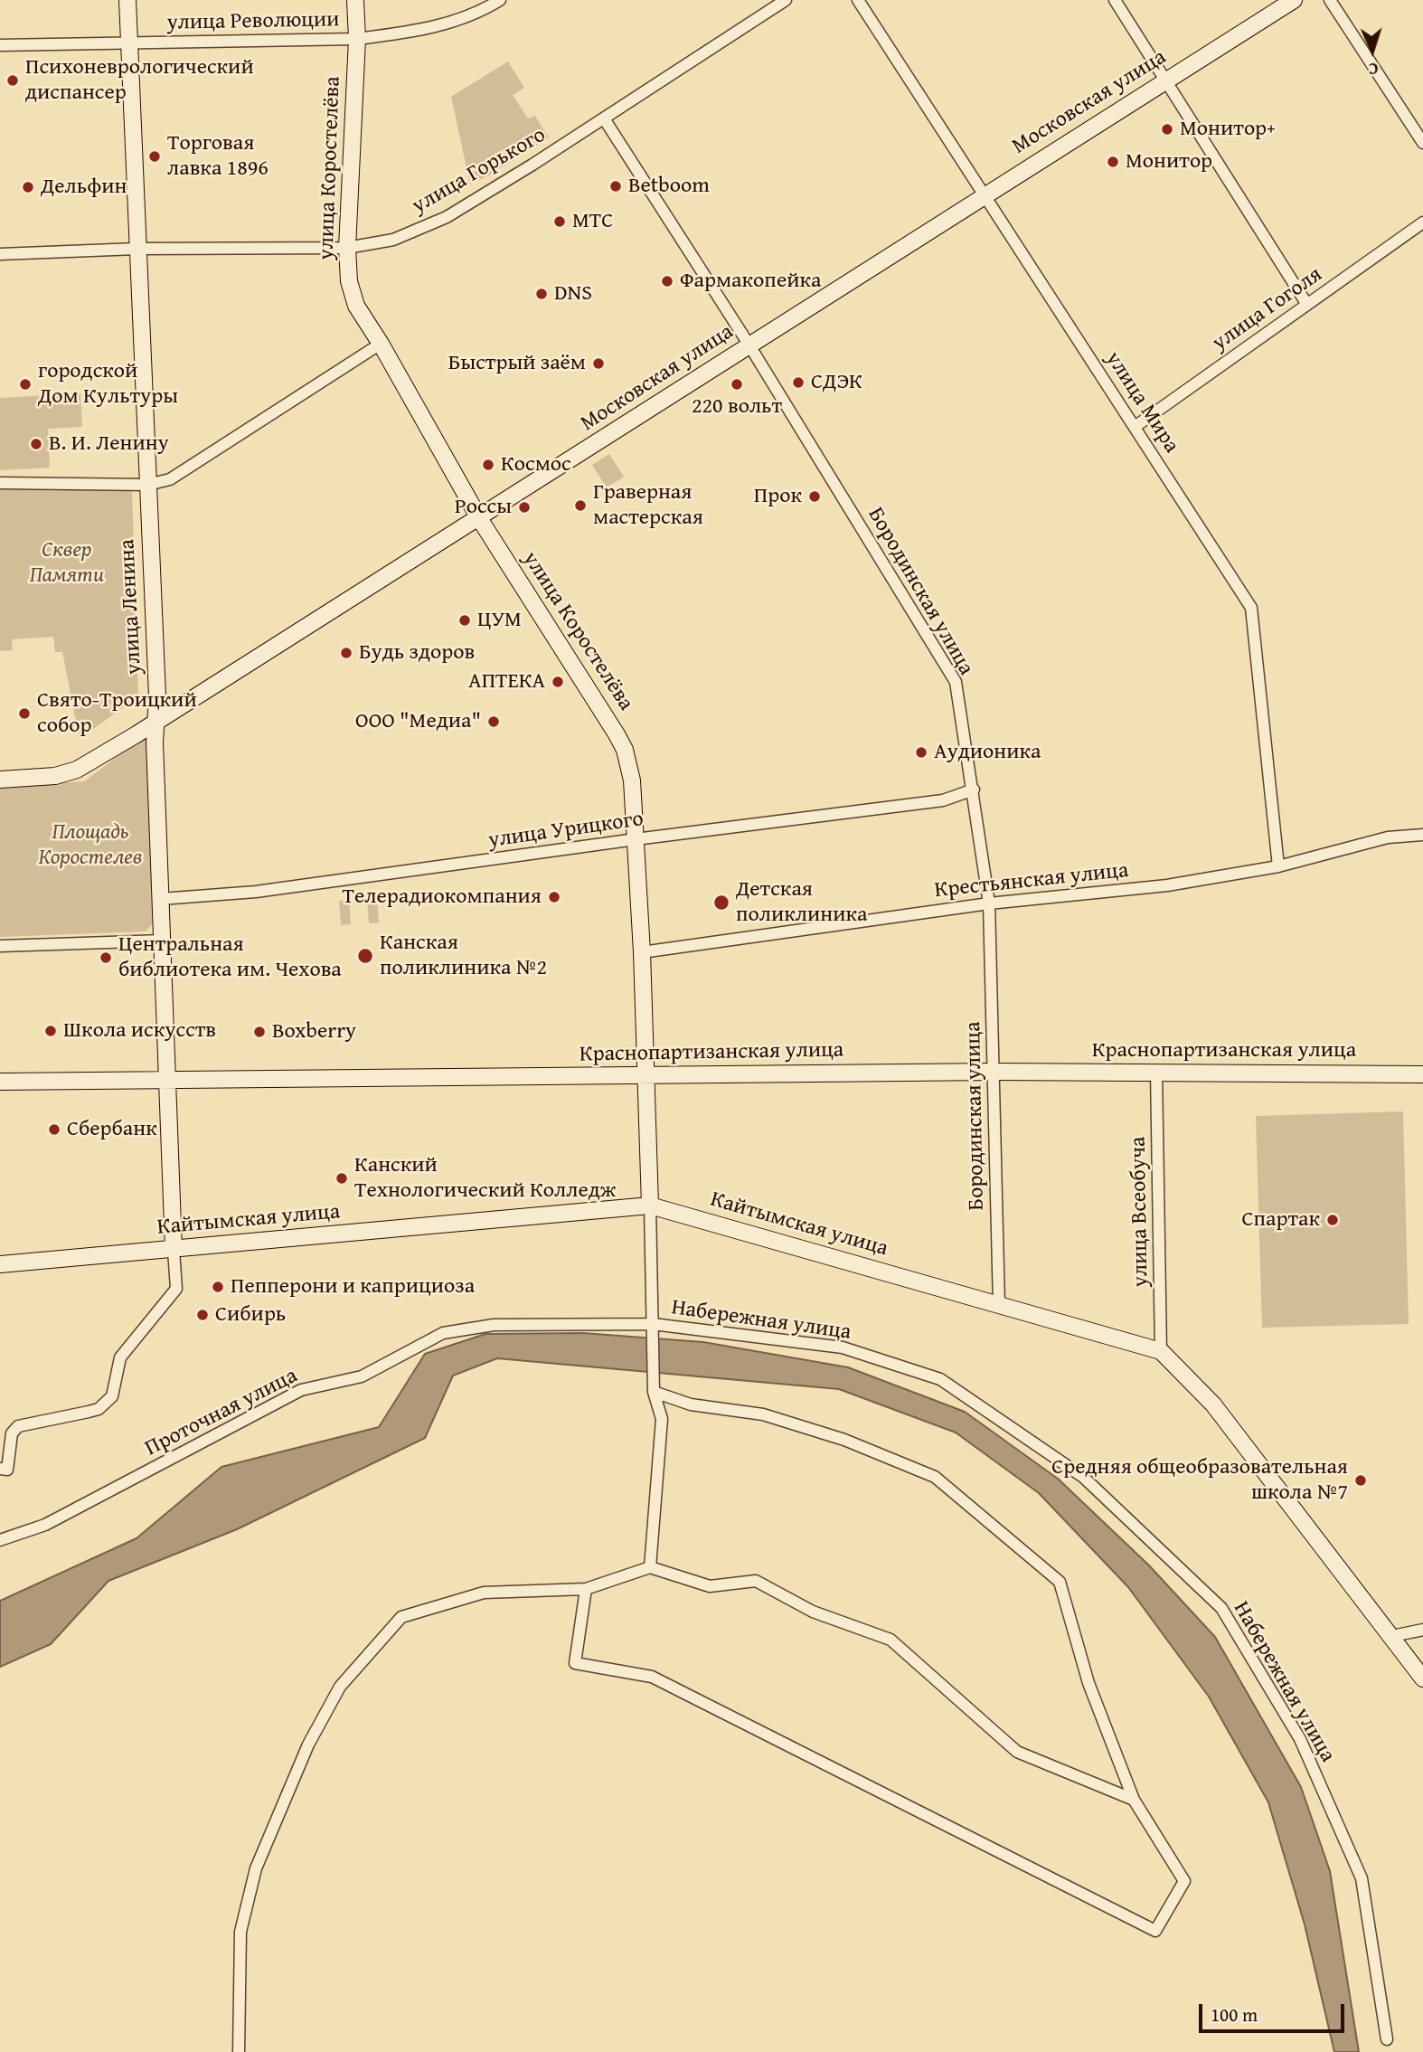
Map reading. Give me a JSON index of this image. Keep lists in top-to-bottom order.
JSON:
{
  "streets": {
    "street": [
      "улица Революции",
      "Московская улица",
      "улица Коростелёва",
      "улица Горького",
      "улица Гоголя",
      "улица Мира",
      "Бородинская улица",
      "улица Ленина",
      "улица Урицкого",
      "Крестьянская улица",
      "Краснопартизанская улица",
      "улица Всеобуча",
      "Кайтымская улица",
      "Набережная улица",
      "Проточная улица"
    ]
  },
  "crossings": [
    ["улица Революции", "улица Коростелёва"],
    ["улица Революции", "улица Ленина"],
    ["Московская улица", "улица Коростелёва"],
    ["Московская улица", "улица Мира"],
    ["Московская улица", "Бородинская улица"],
    ["Московская улица", "улица Ленина"],
    ["улица Коростелёва", "улица Горького"],
    ["улица Коростелёва", "улица Урицкого"],
    ["улица Коростелёва", "Крестьянская улица"],
    ["улица Коростелёва", "Краснопартизанская улица"],
    ["улица Коростелёва", "Кайтымская улица"],
    ["улица Коростелёва", "Набережная улица"],
    ["улица Коростелёва", "Проточная улица"],
    ["улица Горького", "Бородинская улица"],
    ["улица Горького", "улица Ленина"],
    ["улица Гоголя", "улица Мира"],
    ["улица Мира", "Крестьянская улица"],
    ["Бородинская улица", "улица Урицкого"],
    ["Бородинская улица", "Крестьянская улица"],
    ["Бородинская улица", "Краснопартизанская улица"],
    ["Бородинская улица", "Кайтымская улица"],
    ["улица Ленина", "улица Урицкого"],
    ["улица Ленина", "Краснопартизанская улица"],
    ["улица Ленина", "Кайтымская улица"],
    ["Краснопартизанская улица", "улица Всеобуча"],
    ["улица Всеобуча", "Кайтымская улица"],
    ["Набережная улица", "Проточная улица"]
  ],
  "parks": ["Сквер Памяти", "Площадь Коростелев"],
  "places": [
    "Психоневрологический диспансер",
    "Монитор+",
    "Торговая лавка 1896",
    "Монитор",
    "Betboom",
    "Дельфин",
    "МТС",
    "Фармакопейка",
    "DNS",
    "Быстрый заём",
    "СДЭК",
    "городской Дом Культуры",
    "220 вольт",
    "В. И. Ленину",
    "Космос",
    "Прок",
    "Граверная мастерская",
    "Россы",
    "ЦУМ",
    "Будь здоров",
    "АПТЕКА",
    "Свято-Троицкий собор",
    "ООО \"Медиа\"",
    "Аудионика",
    "Телерадиокомпания",
    "Детская поликлиника",
    "Канская поликлиника №2",
    "Центральная библиотека им. Чехова",
    "Школа искусств",
    "Boxberry",
    "Сбербанк",
    "Канский Технологический Колледж",
    "Спартак",
    "Пепперони и каприциоза",
    "Сибирь",
    "Средняя общеобразовательная школа №7"
  ],
  "scale_bar": "100 m",
  "north": "bottom"
}
